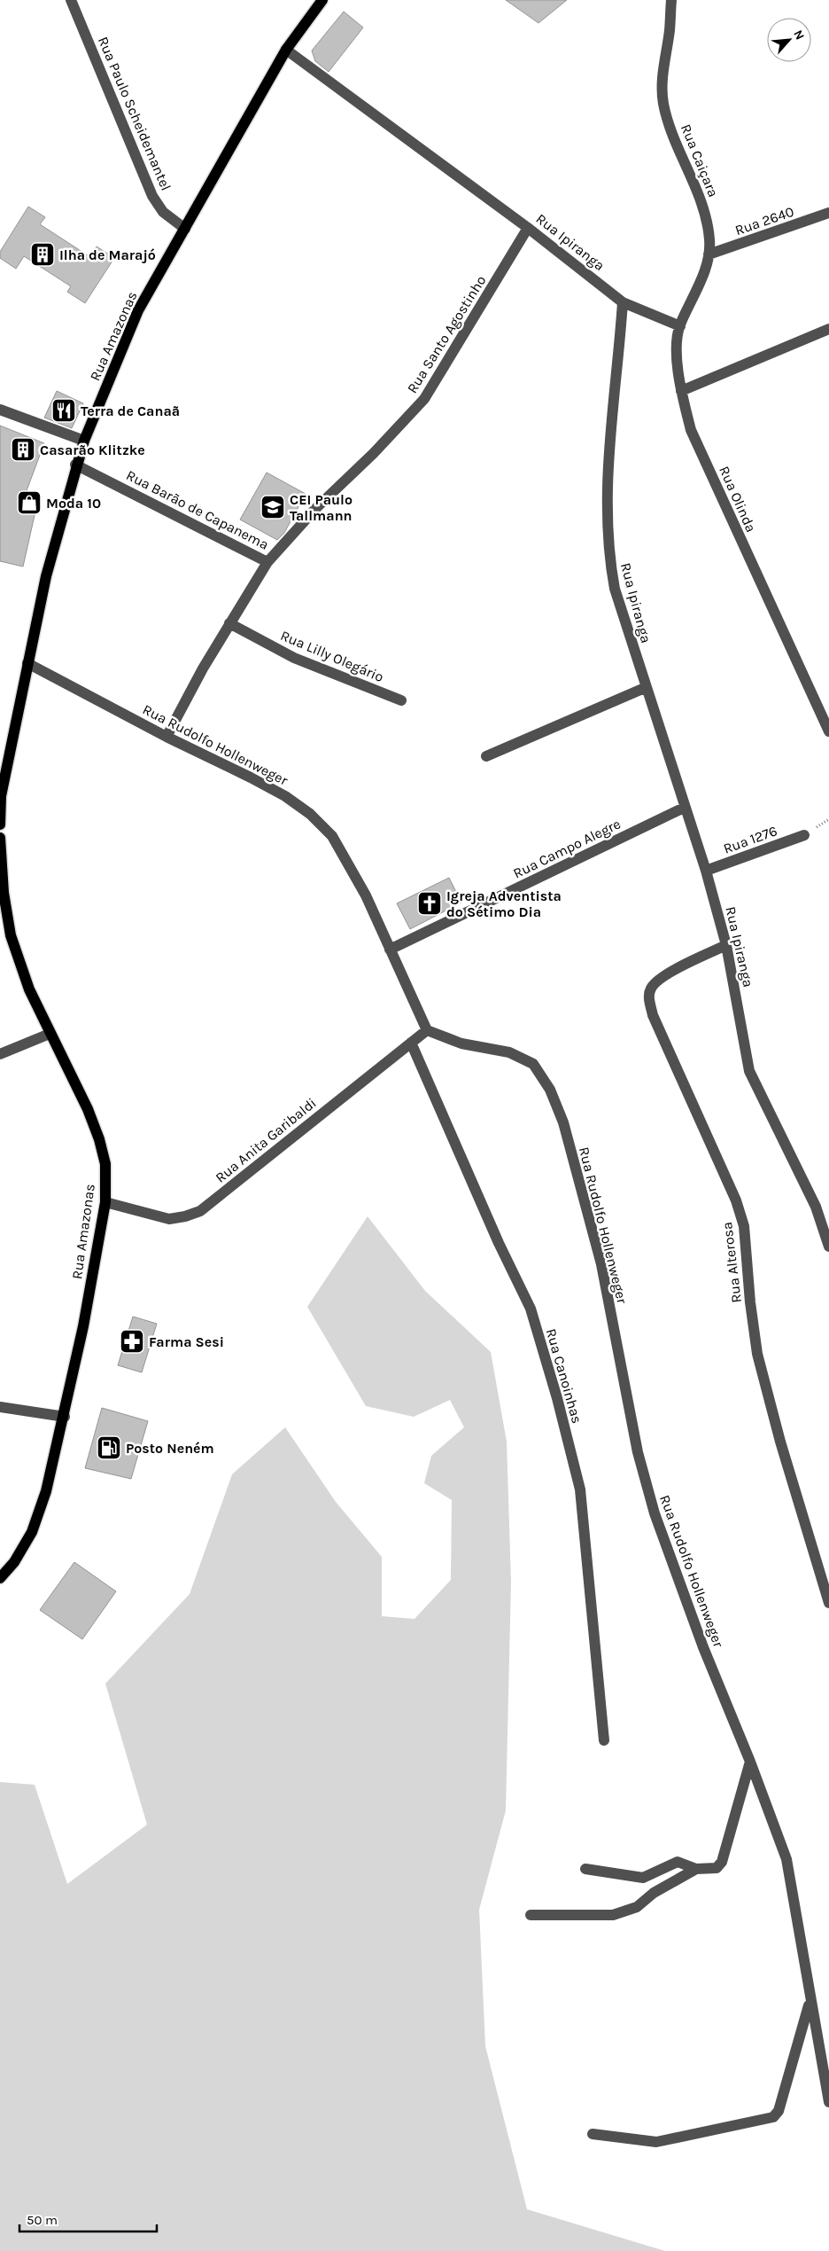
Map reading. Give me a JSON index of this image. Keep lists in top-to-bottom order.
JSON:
{
  "streets": {
    "main road": ["Rua Amazonas"],
    "street": [
      "Rua Paulo Scheidemantel",
      "Rua Caiçara",
      "Rua 2640",
      "Rua Ipiranga",
      "Rua Santo Agostinho",
      "Rua Olinda",
      "Rua Barão de Capanema",
      "Rua Lilly Olegário",
      "Rua Rudolfo Hollenweger",
      "Rua 1276",
      "Rua Campo Alegre",
      "Rua Anita Garibaldi",
      "Rua Alterosa",
      "Rua Canoinhas"
    ]
  },
  "crossings": [
    ["Rua Paulo Scheidemantel", "Rua Amazonas"],
    ["Rua Caiçara", "Rua 2640"],
    ["Rua Caiçara", "Rua Olinda"],
    ["Rua Ipiranga", "Rua Santo Agostinho"],
    ["Rua Ipiranga", "Rua Amazonas"],
    ["Rua Ipiranga", "Rua 1276"],
    ["Rua Ipiranga", "Rua Campo Alegre"],
    ["Rua Ipiranga", "Rua Alterosa"],
    ["Rua Santo Agostinho", "Rua Barão de Capanema"],
    ["Rua Amazonas", "Rua Barão de Capanema"],
    ["Rua Amazonas", "Rua Rudolfo Hollenweger"],
    ["Rua Amazonas", "Rua Anita Garibaldi"],
    ["Rua Barão de Capanema", "Rua Lilly Olegário"],
    ["Rua Barão de Capanema", "Rua Rudolfo Hollenweger"],
    ["Rua Rudolfo Hollenweger", "Rua Campo Alegre"],
    ["Rua Rudolfo Hollenweger", "Rua Anita Garibaldi"],
    ["Rua Anita Garibaldi", "Rua Canoinhas"]
  ],
  "places": {
    "building": ["Ilha de Marajó", "Casarão Klitzke"],
    "restaurant": ["Terra de Canaã"],
    "shop": ["Moda 10"],
    "school or university": ["CEI Paulo Tallmann"],
    "church": ["Igreja Adventista do Sétimo Dia"],
    "pharmacy": ["Farma Sesi"],
    "fuel station": ["Posto Neném"]
  },
  "scale_bar": "50 m",
  "north": "top right"
}
